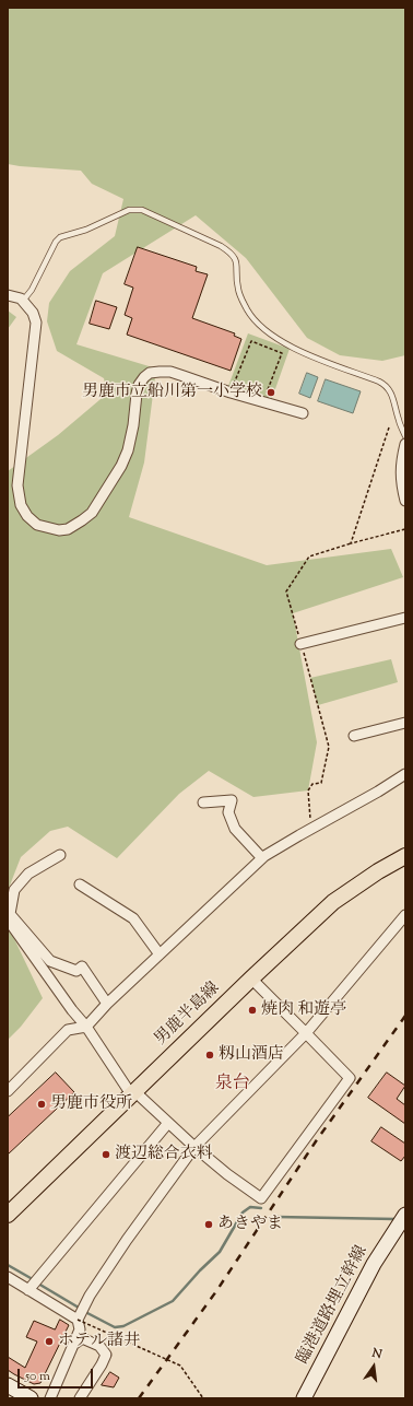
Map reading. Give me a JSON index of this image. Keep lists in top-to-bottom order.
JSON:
{
  "streets": {
    "main road": ["男鹿半島線"],
    "street": ["臨港道路埋立幹線"]
  },
  "districts": ["泉台"],
  "places": [
    "男鹿市立船川第一小学校",
    "焼肉 和遊亭",
    "籾山酒店",
    "男鹿市役所",
    "渡辺総合衣料",
    "あきやま",
    "ホテル諸井"
  ],
  "scale_bar": "50 m",
  "north": "top"
}
